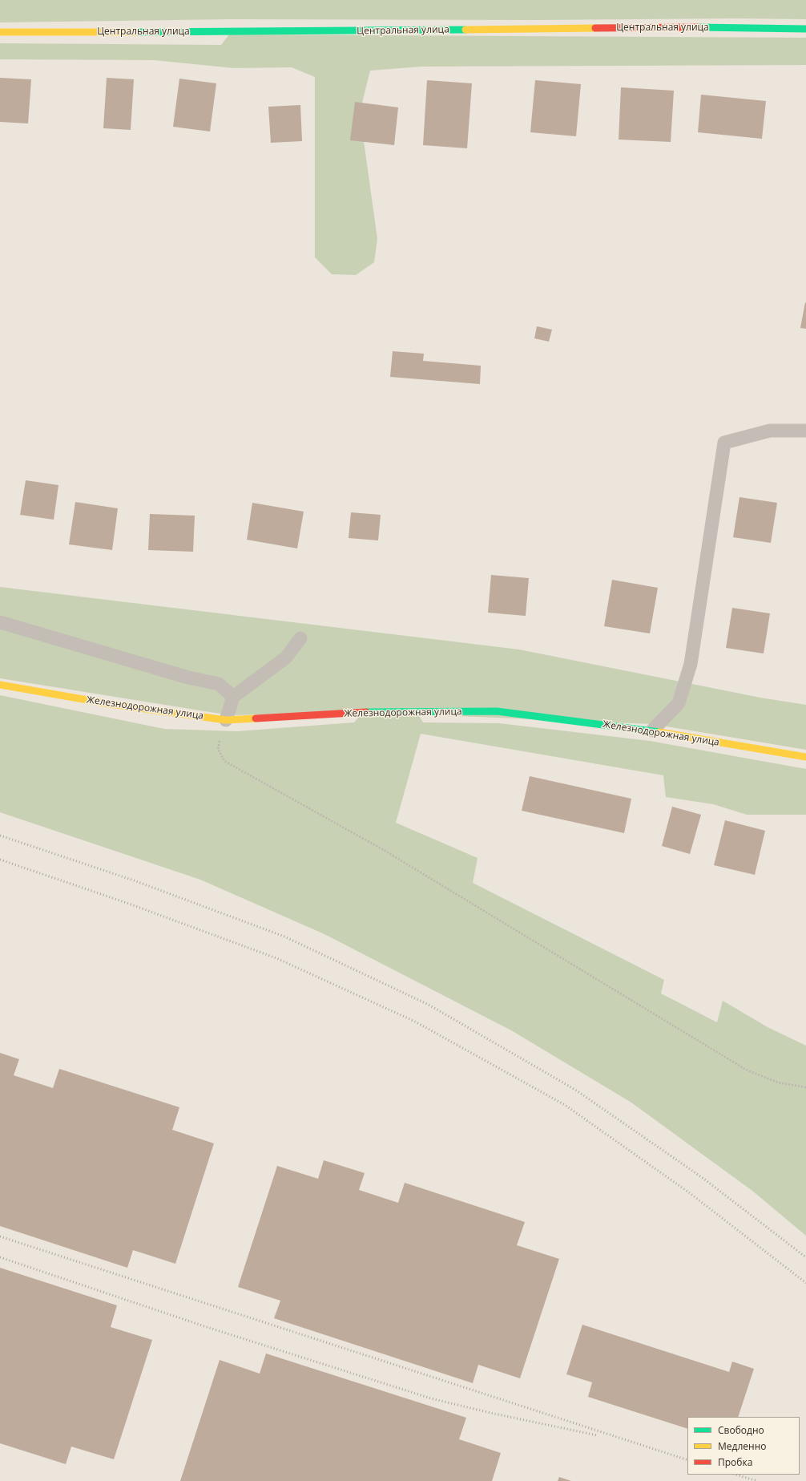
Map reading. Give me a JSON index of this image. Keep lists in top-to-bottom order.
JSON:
{
  "streets": {
    "street": ["Центральная улица", "Железнодорожная улица"]
  },
  "legend": ["Свободно", "Медленно", "Пробка"]
}
